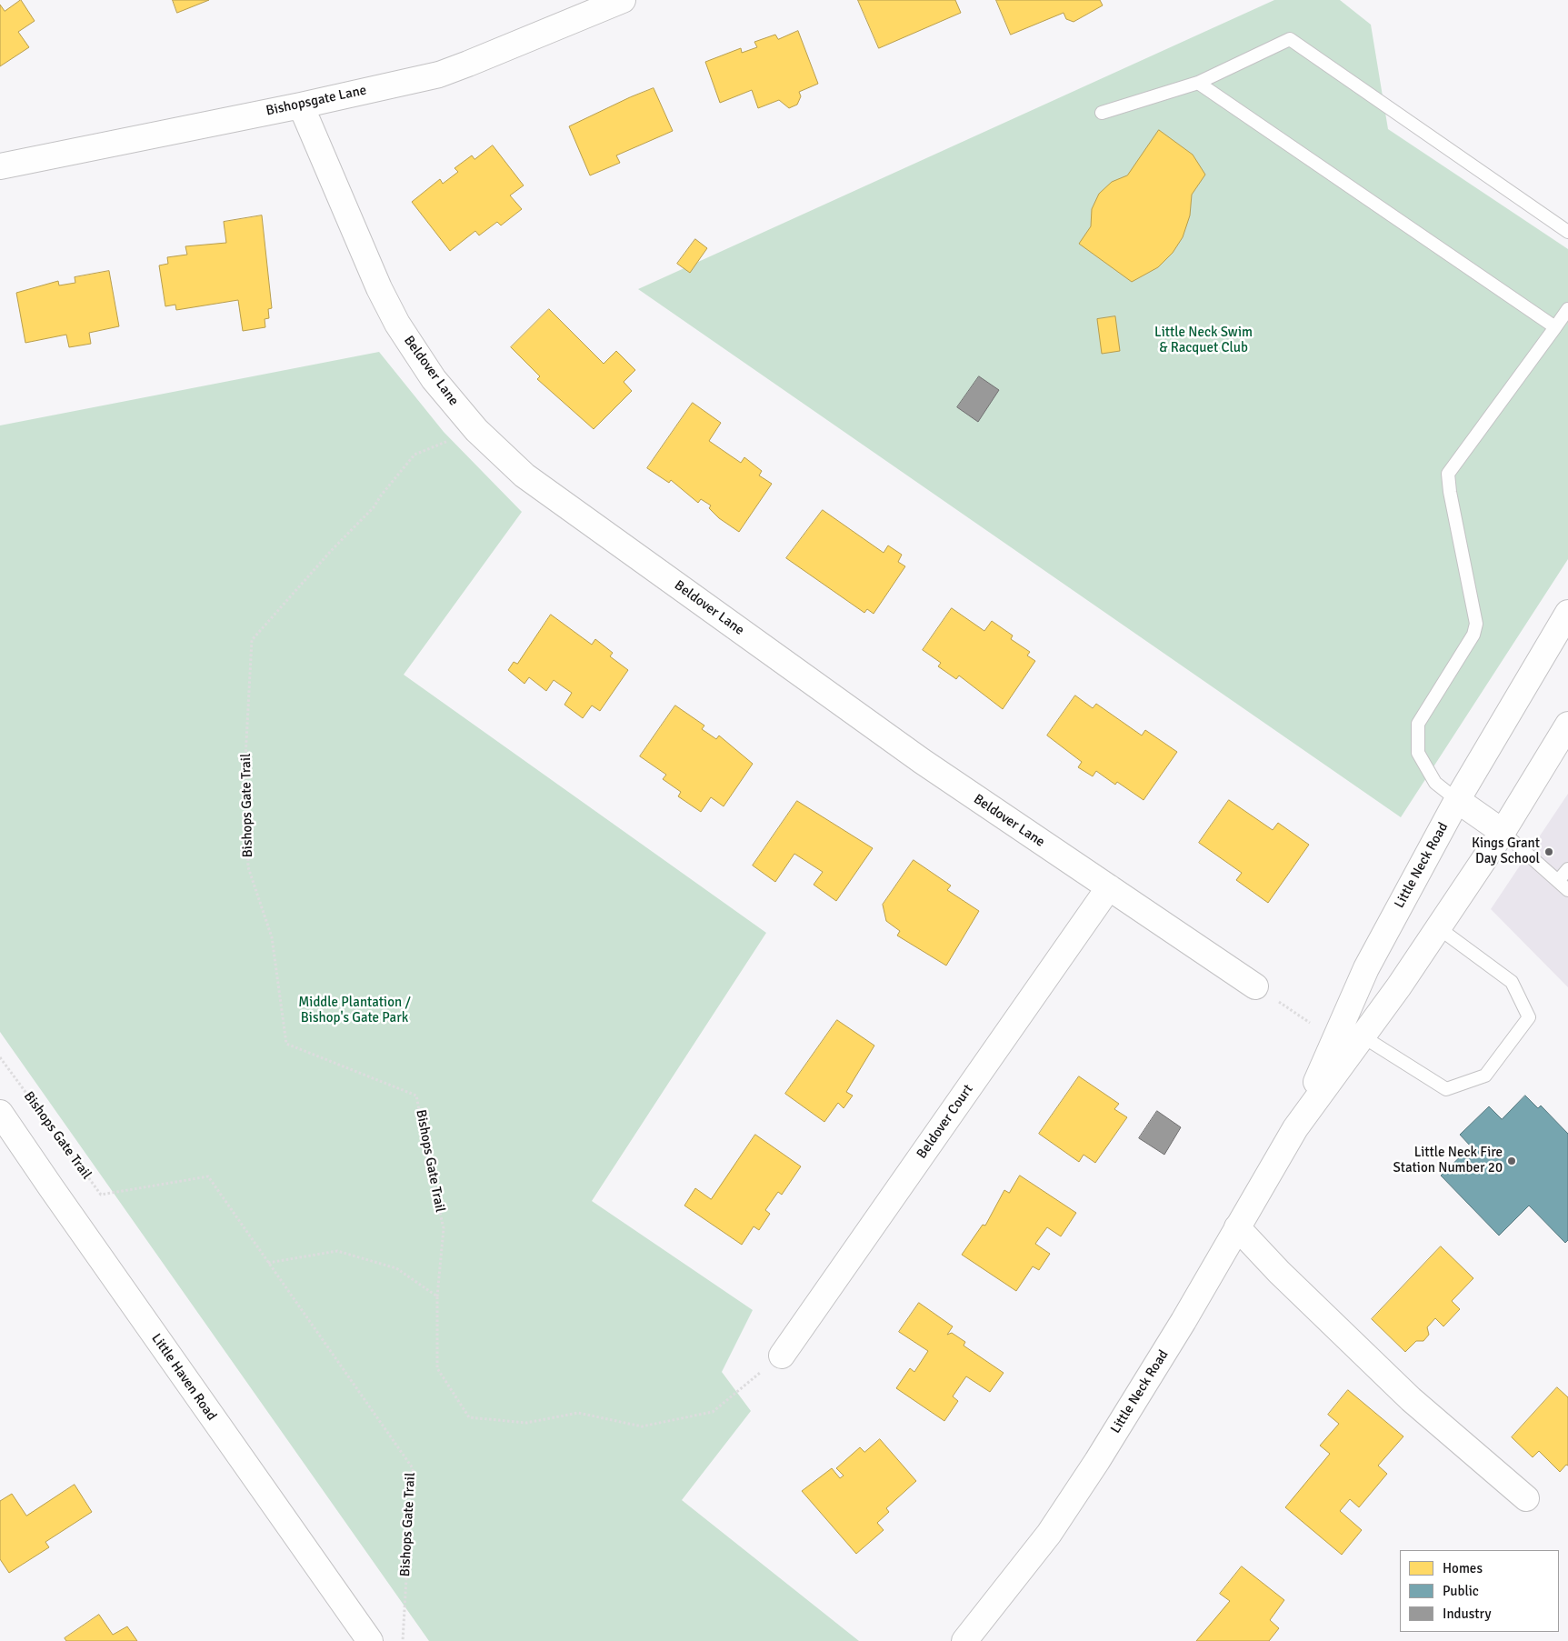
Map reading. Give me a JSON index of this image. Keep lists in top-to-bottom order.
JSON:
{
  "streets": {
    "street": [
      "Bishopsgate Lane",
      "Beldover Lane",
      "Little Neck Road",
      "Beldover Court",
      "Little Haven Road"
    ],
    "path": ["Bishops Gate Trail"]
  },
  "crossings": [
    ["Bishopsgate Lane", "Beldover Lane"],
    ["Beldover Lane", "Bishops Gate Trail"],
    ["Beldover Lane", "Beldover Court"],
    ["Bishops Gate Trail", "Beldover Court"]
  ],
  "parks": ["Little Neck Swim & Racquet Club", "Middle Plantation / Bishop's Gate Park"],
  "places": ["Kings Grant Day School", "Little Neck Fire Station Number 20"],
  "legend": ["Homes", "Public", "Industry"]
}
